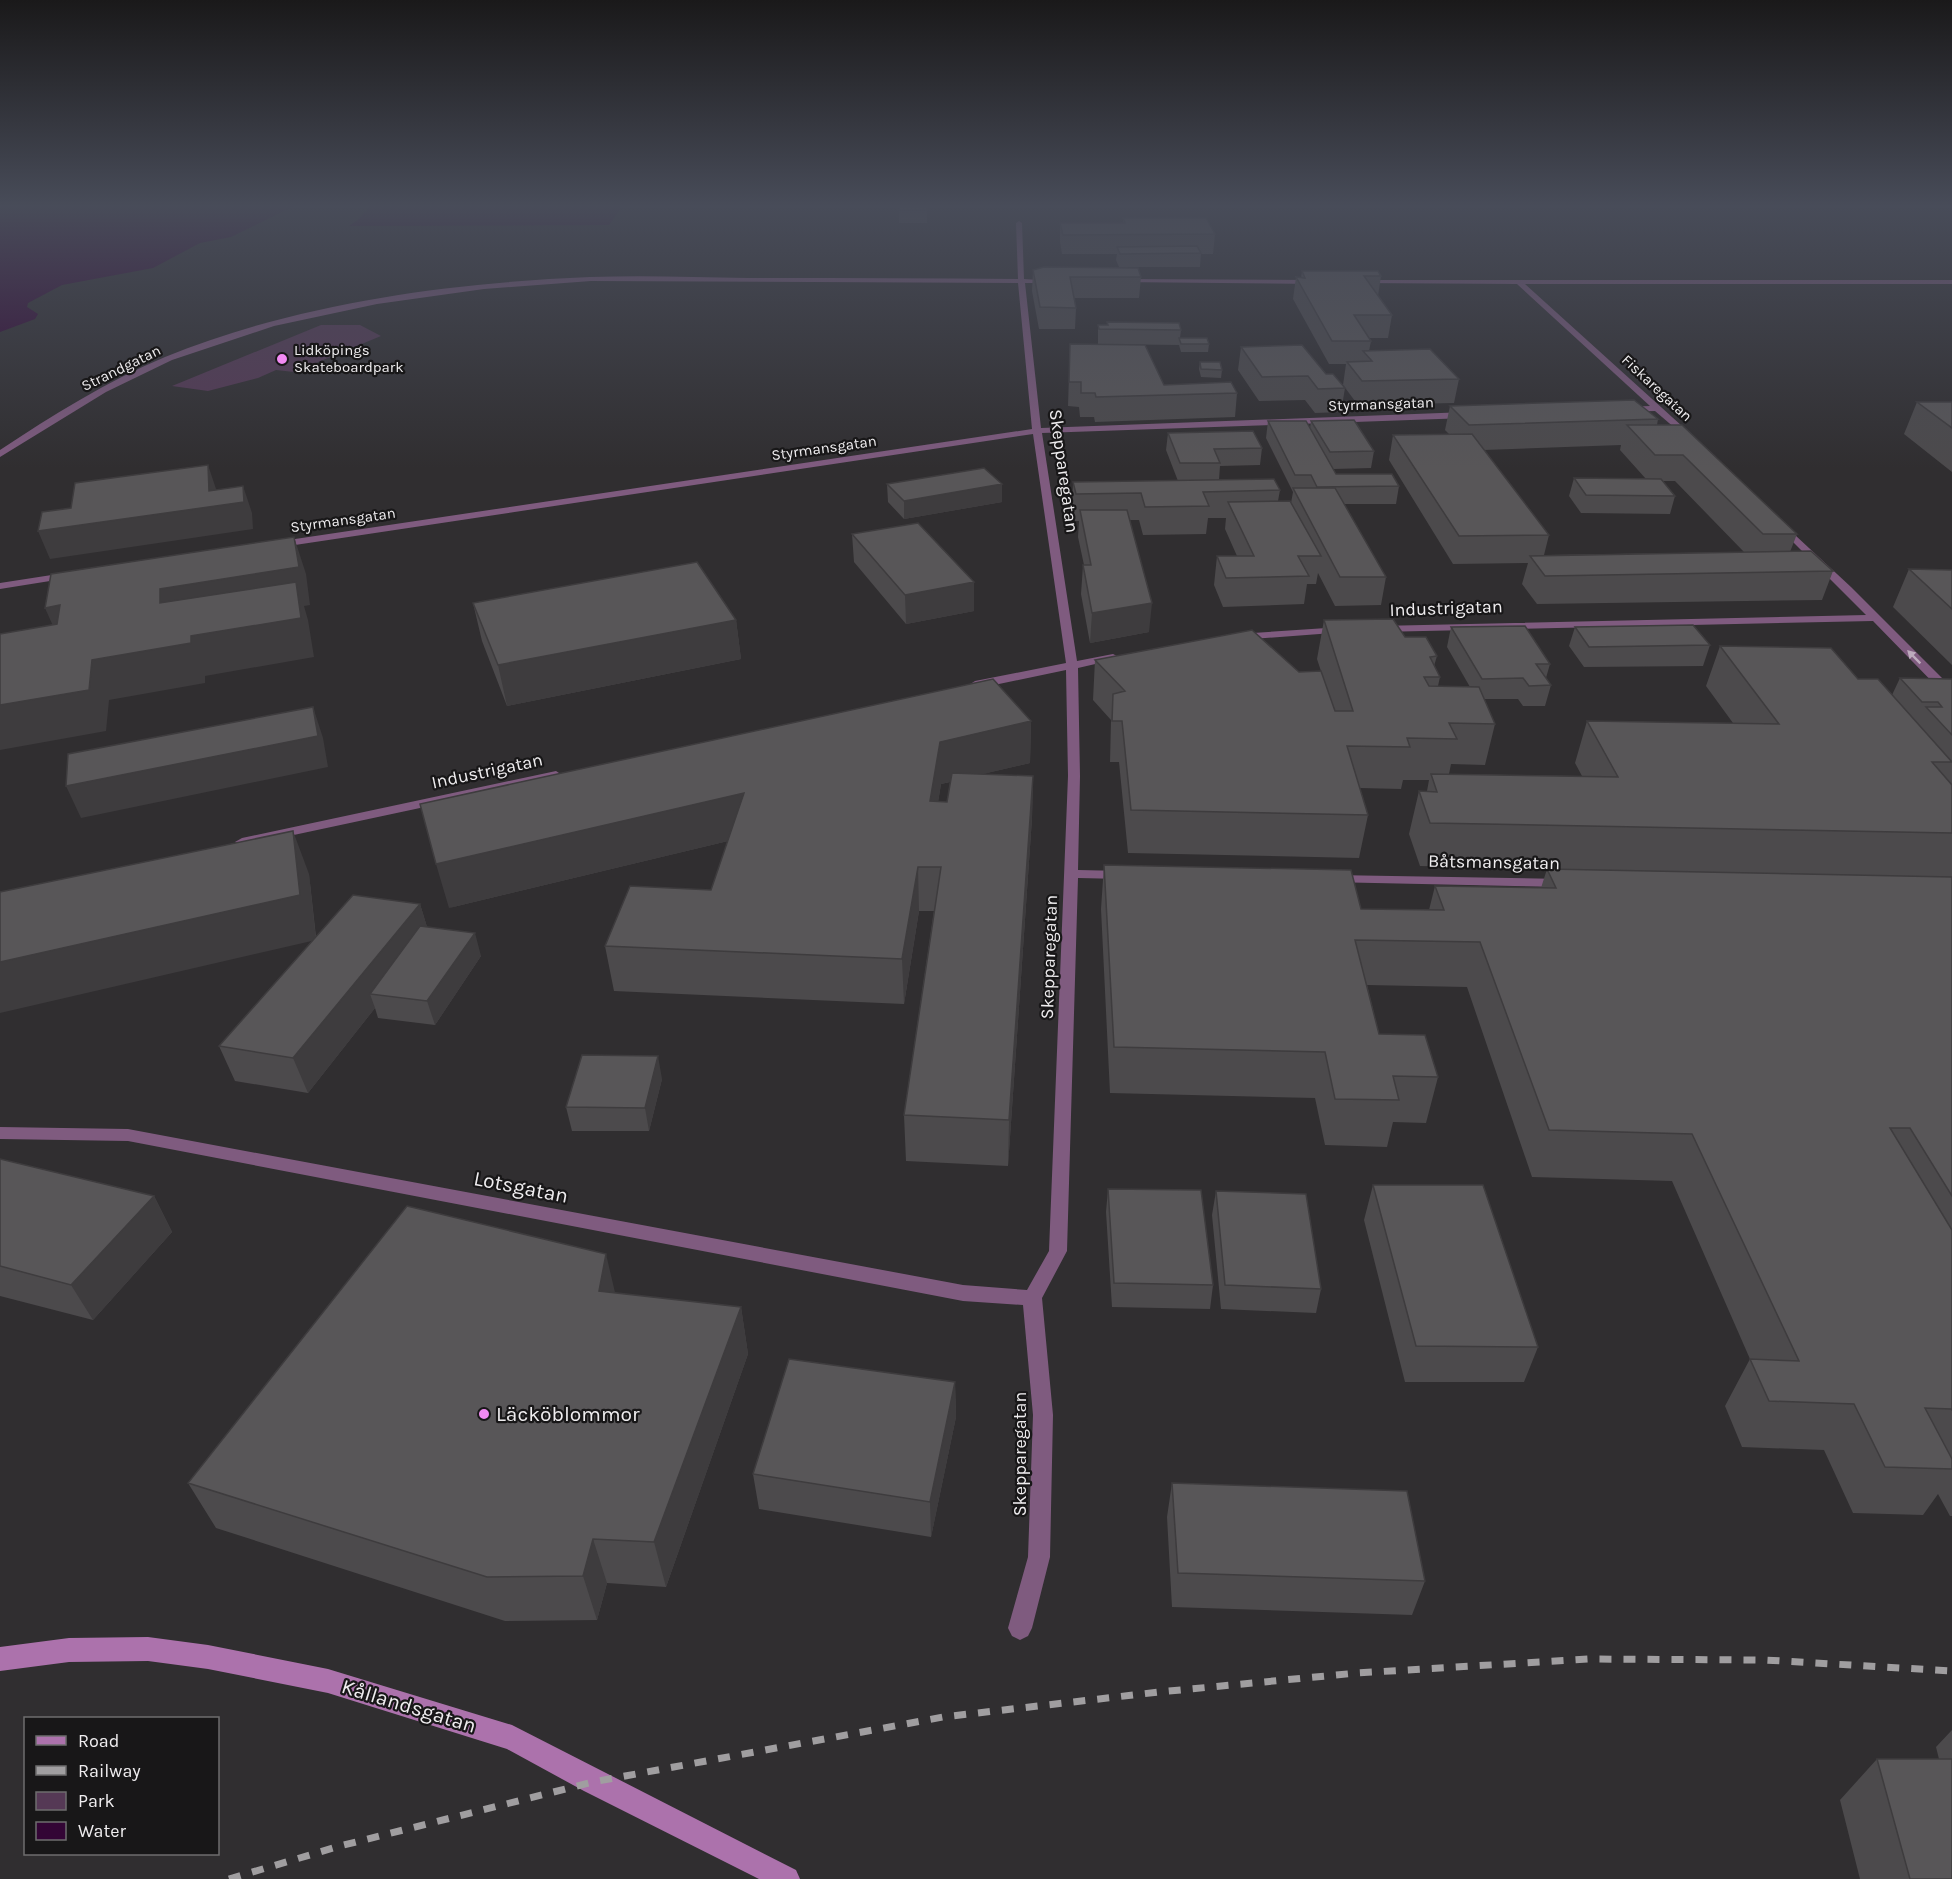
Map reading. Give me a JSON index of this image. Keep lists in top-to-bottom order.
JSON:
{
  "streets": {
    "main road": ["Kållandsgatan"],
    "street": [
      "Strandgatan",
      "Fiskaregatan",
      "Styrmansgatan",
      "Skepparegatan",
      "Industrigatan",
      "Båtsmansgatan",
      "Lotsgatan"
    ]
  },
  "crossings": [
    ["Styrmansgatan", "Skepparegatan"],
    ["Skepparegatan", "Lotsgatan"]
  ],
  "places": ["Lidköpings Skateboardpark", "Läcköblommor"],
  "legend": [
    "Road",
    "Railway",
    "Park",
    "Water"
  ]
}
